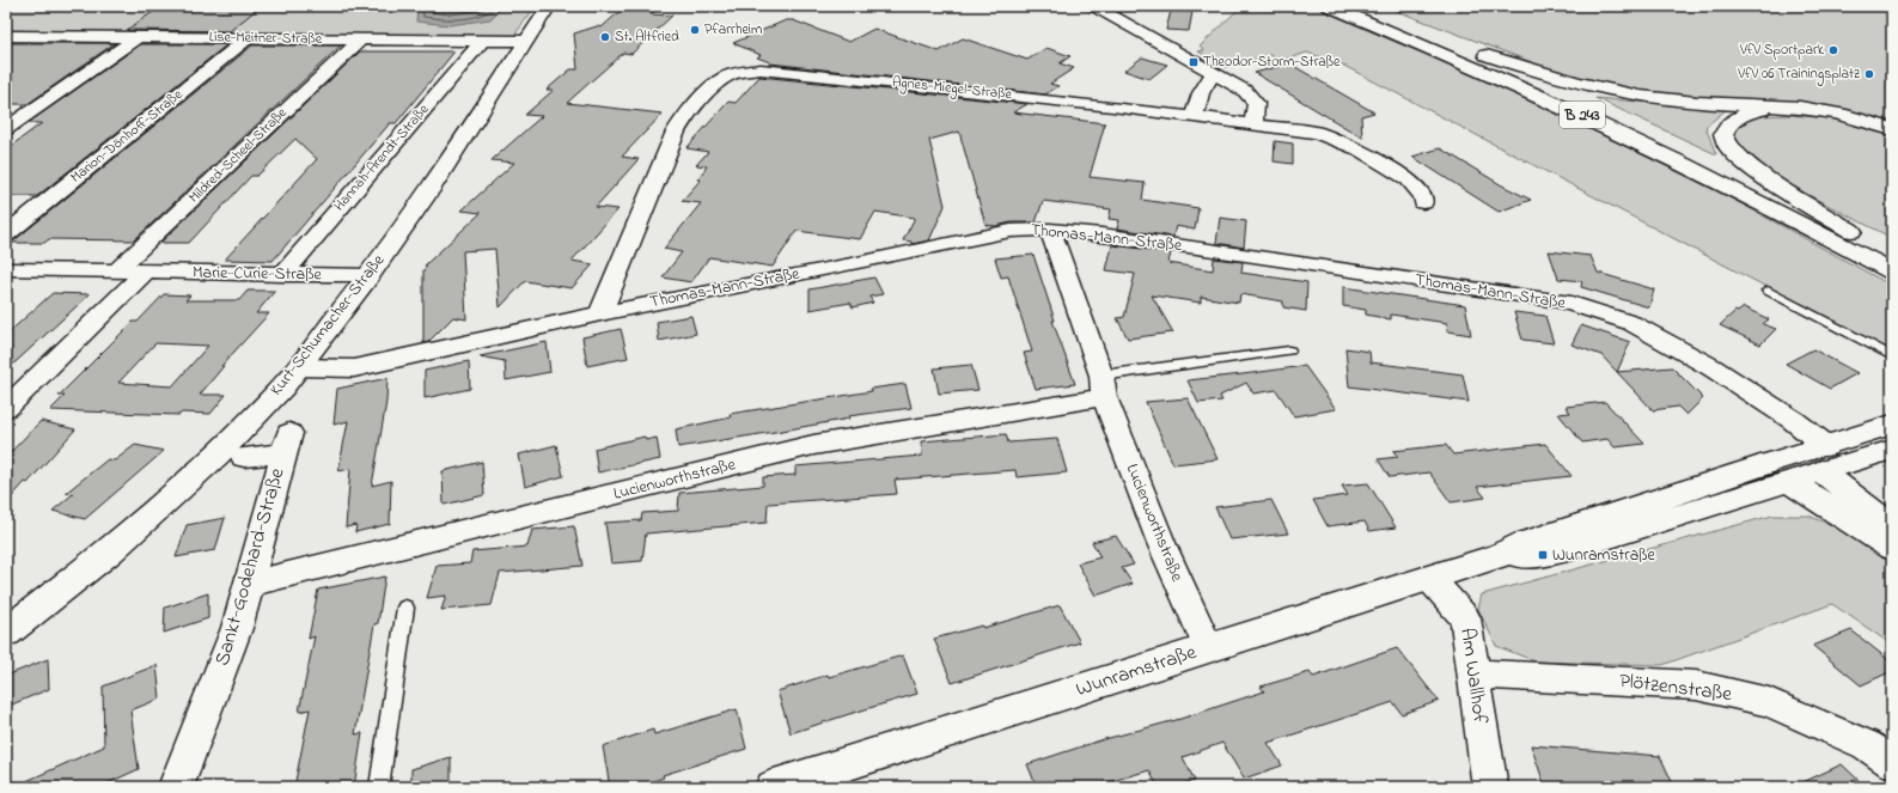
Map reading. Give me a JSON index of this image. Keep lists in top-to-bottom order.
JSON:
{
  "streets": {
    "main road": ["B 243", "Kurt-Schumacher-Straße", "Wunramstraße"],
    "street": [
      "Lise-Meitner-Straße",
      "Agnes-Miegel-Straße",
      "Marion-Dönhoff-Straße",
      "Mildred-Scheel-Straße",
      "Hannah-Arendt-Straße",
      "Thomas-Mann-Straße",
      "Marie-Curie-Straße",
      "Lucienworthstraße",
      "Sankt-Godehard-Straße",
      "Am Wallhof",
      "Plötzenstraße"
    ]
  },
  "crossings": [
    ["Lise-Meitner-Straße", "Marion-Dönhoff-Straße"],
    ["Lise-Meitner-Straße", "Mildred-Scheel-Straße"],
    ["Lise-Meitner-Straße", "Hannah-Arendt-Straße"],
    ["Lise-Meitner-Straße", "Kurt-Schumacher-Straße"],
    ["Agnes-Miegel-Straße", "Thomas-Mann-Straße"],
    ["Mildred-Scheel-Straße", "Marie-Curie-Straße"],
    ["Hannah-Arendt-Straße", "Marie-Curie-Straße"],
    ["Thomas-Mann-Straße", "Kurt-Schumacher-Straße"],
    ["Thomas-Mann-Straße", "Lucienworthstraße"],
    ["Thomas-Mann-Straße", "Wunramstraße"],
    ["Marie-Curie-Straße", "Kurt-Schumacher-Straße"],
    ["Lucienworthstraße", "Sankt-Godehard-Straße"],
    ["Lucienworthstraße", "Wunramstraße"],
    ["Wunramstraße", "Am Wallhof"],
    ["Am Wallhof", "Plötzenstraße"]
  ],
  "places": {
    "other": [
      "Pfarrheim",
      "St. Altfried",
      "VfV Sportpark",
      "VfV 06 Trainingsplatz"
    ],
    "transit": ["Theodor-Storm-Straße", "Wunramstraße"]
  }
}
